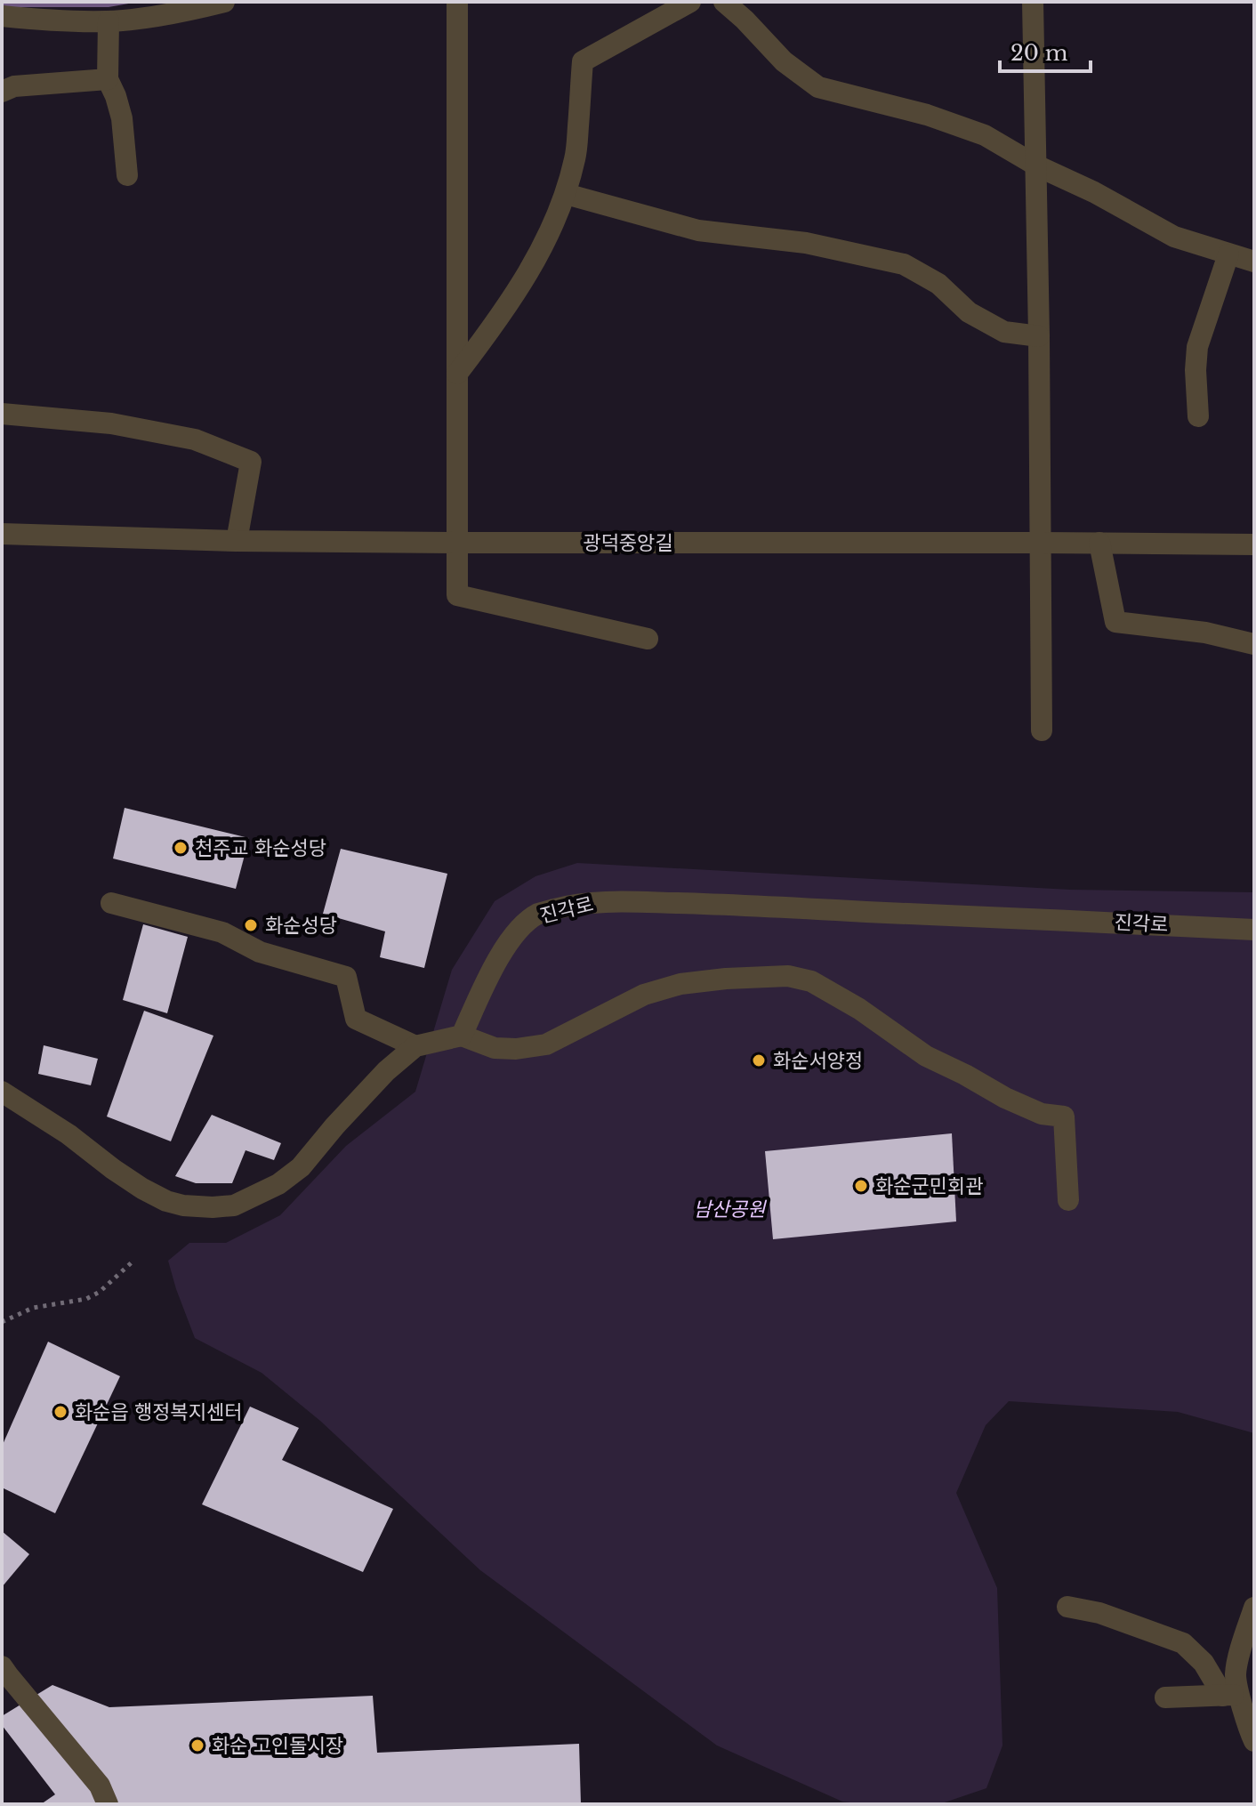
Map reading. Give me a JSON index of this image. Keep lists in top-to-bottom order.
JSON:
{
  "streets": {
    "street": ["광덕중앙길", "진각로"]
  },
  "parks": ["남산공원"],
  "places": [
    "천주교 화순성당",
    "화순성당",
    "화순서양정",
    "화순군민회관",
    "화순읍 행정복지센터",
    "화순 고인돌시장"
  ],
  "scale_bar": "20 m"
}
